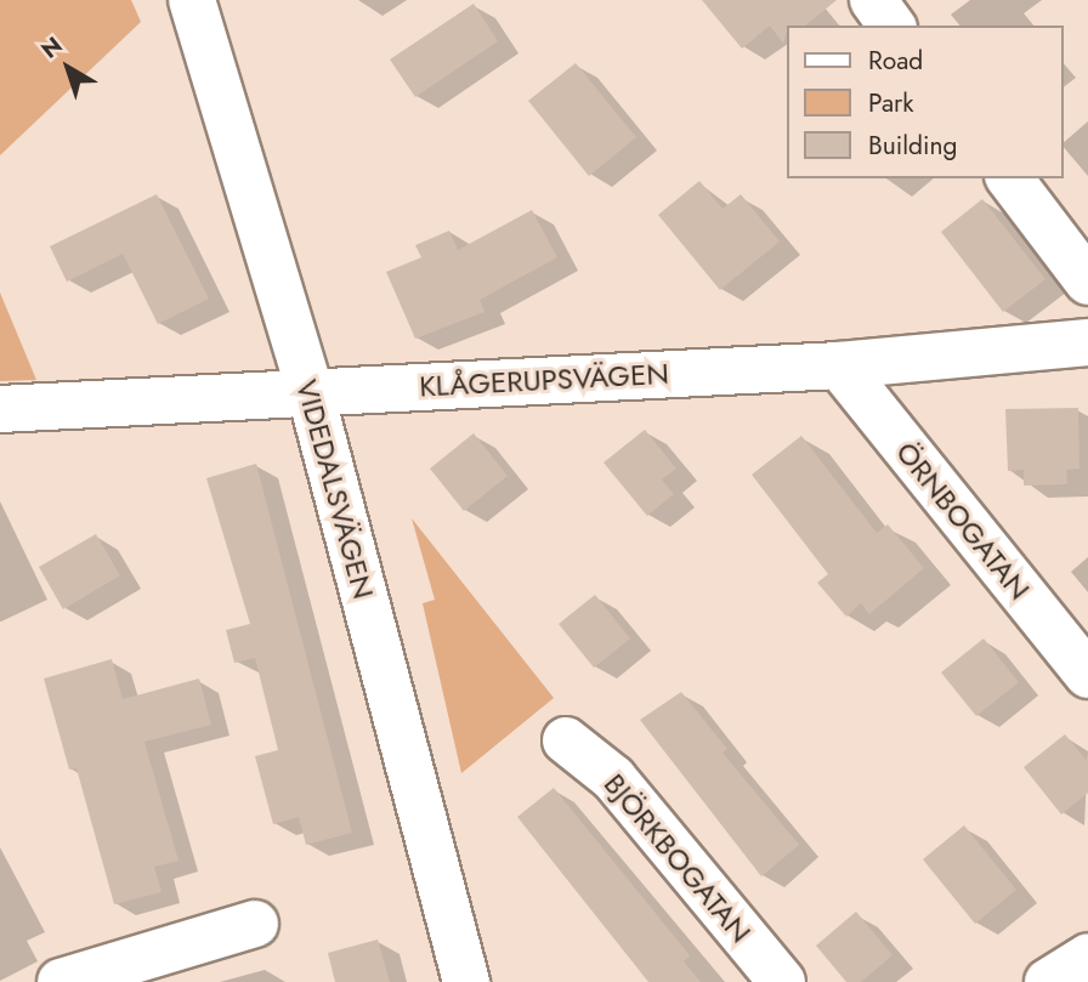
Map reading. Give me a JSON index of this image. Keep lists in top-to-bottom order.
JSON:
{
  "streets": {
    "street": [
      "KLÅGERUPSVÄGEN",
      "VIDEDALSVÄGEN",
      "ÖRNBOGATAN",
      "BJÖRKBOGATAN"
    ]
  },
  "crossings": [
    ["KLÅGERUPSVÄGEN", "VIDEDALSVÄGEN"],
    ["KLÅGERUPSVÄGEN", "ÖRNBOGATAN"]
  ],
  "legend": ["Road", "Park", "Building"],
  "north": "top left"
}
